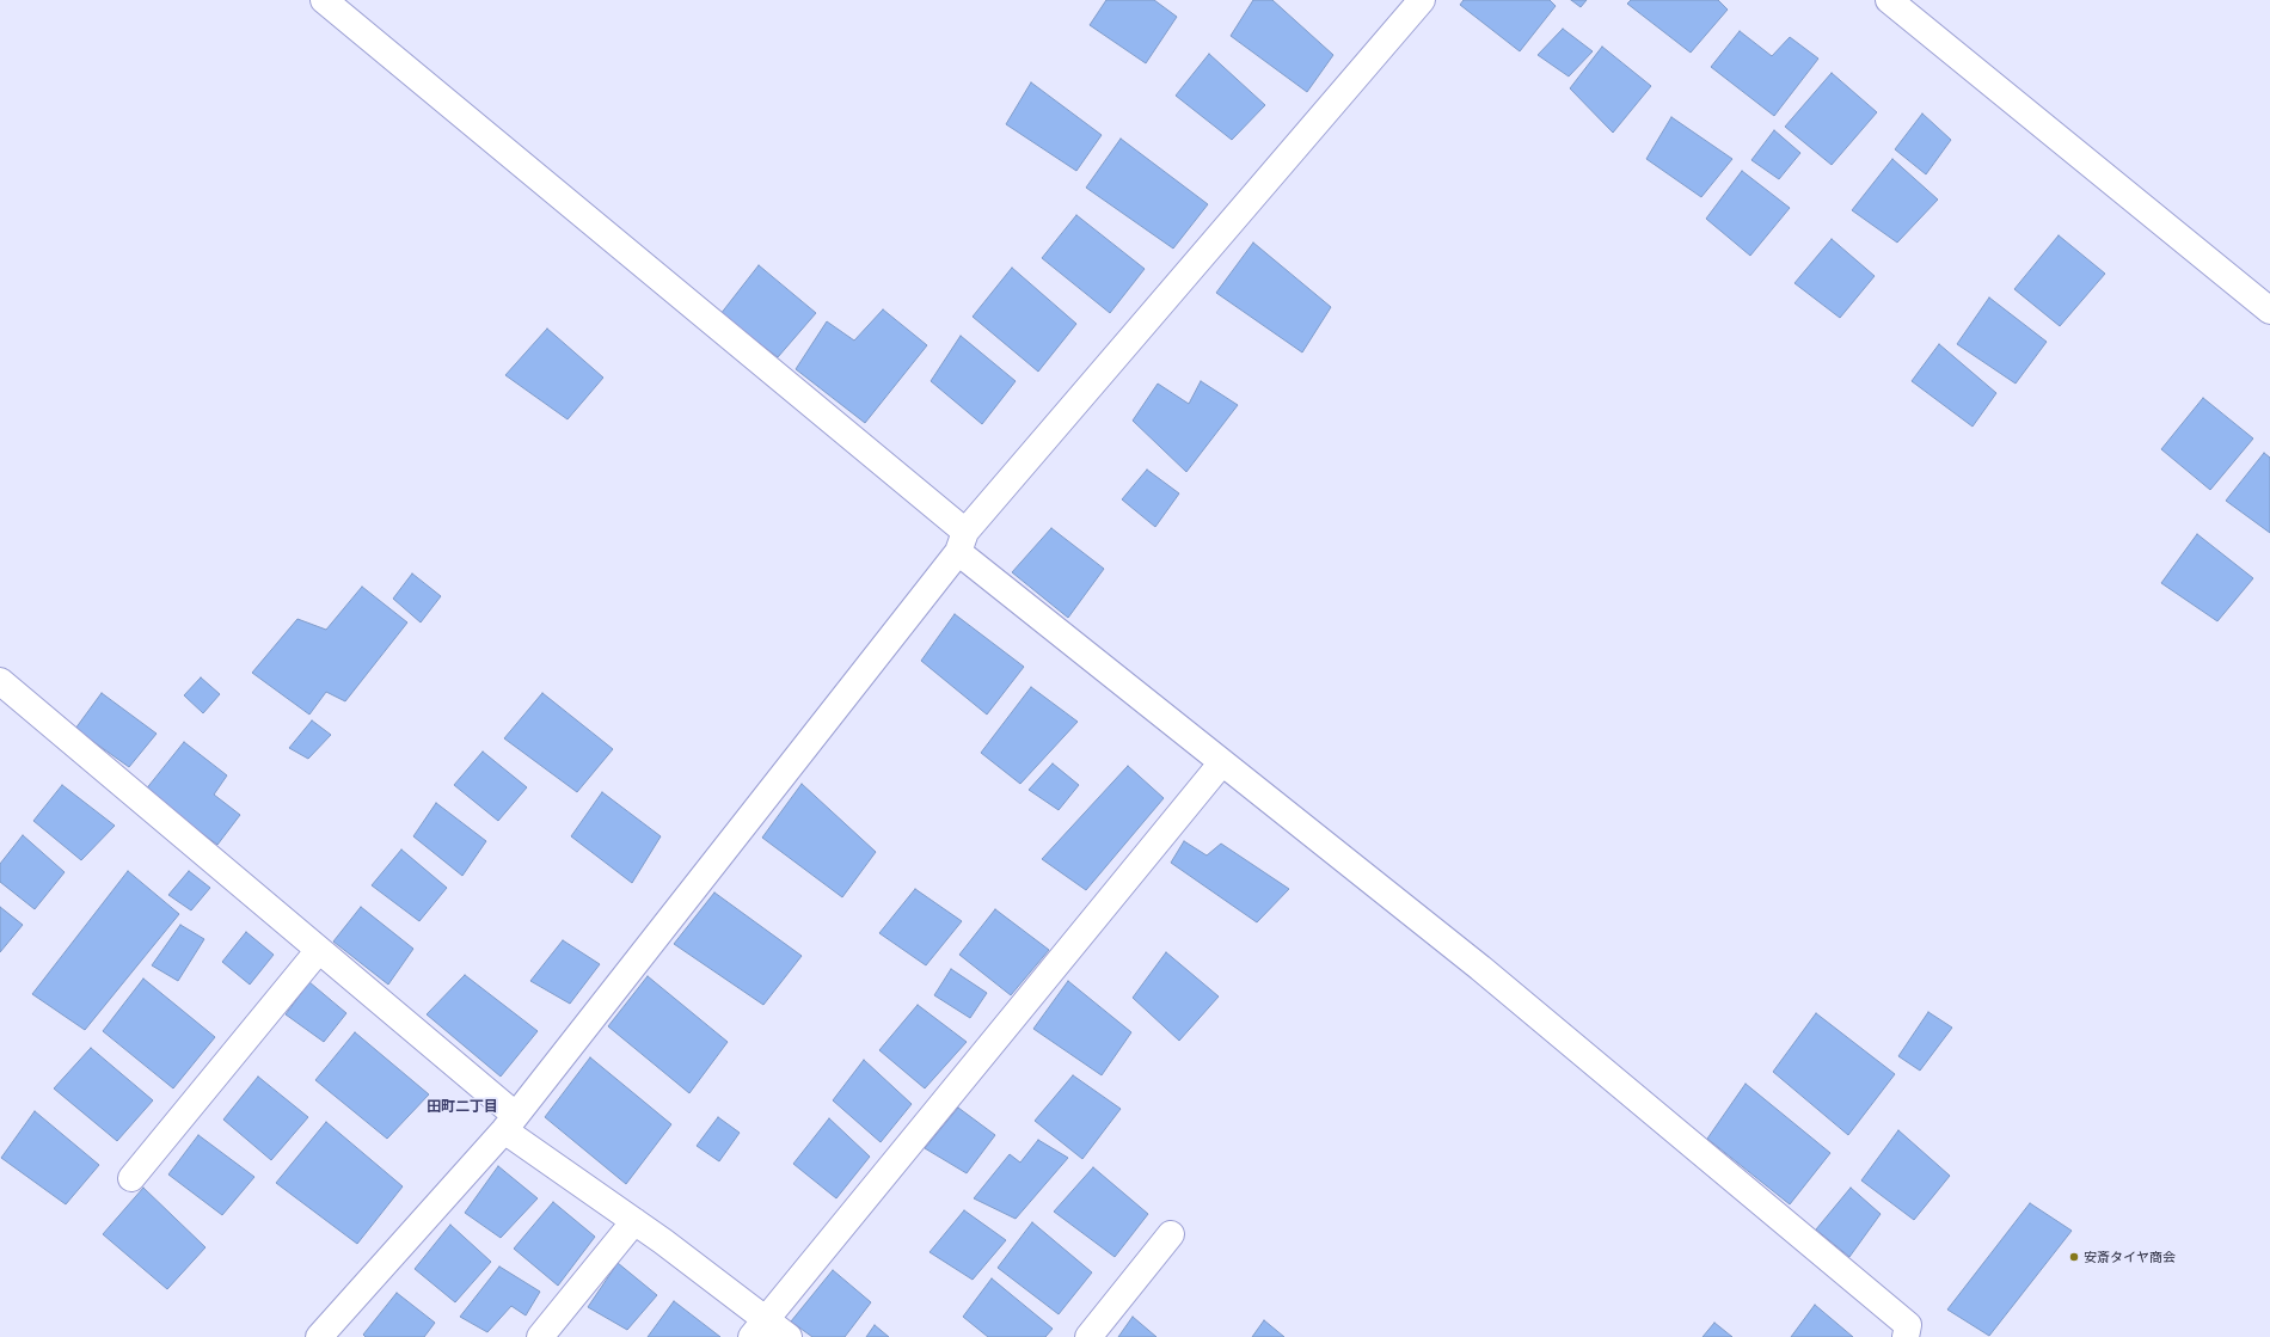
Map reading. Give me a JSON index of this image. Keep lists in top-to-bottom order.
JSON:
{
  "districts": ["田町二丁目"],
  "places": ["安斎タイヤ商会"]
}
